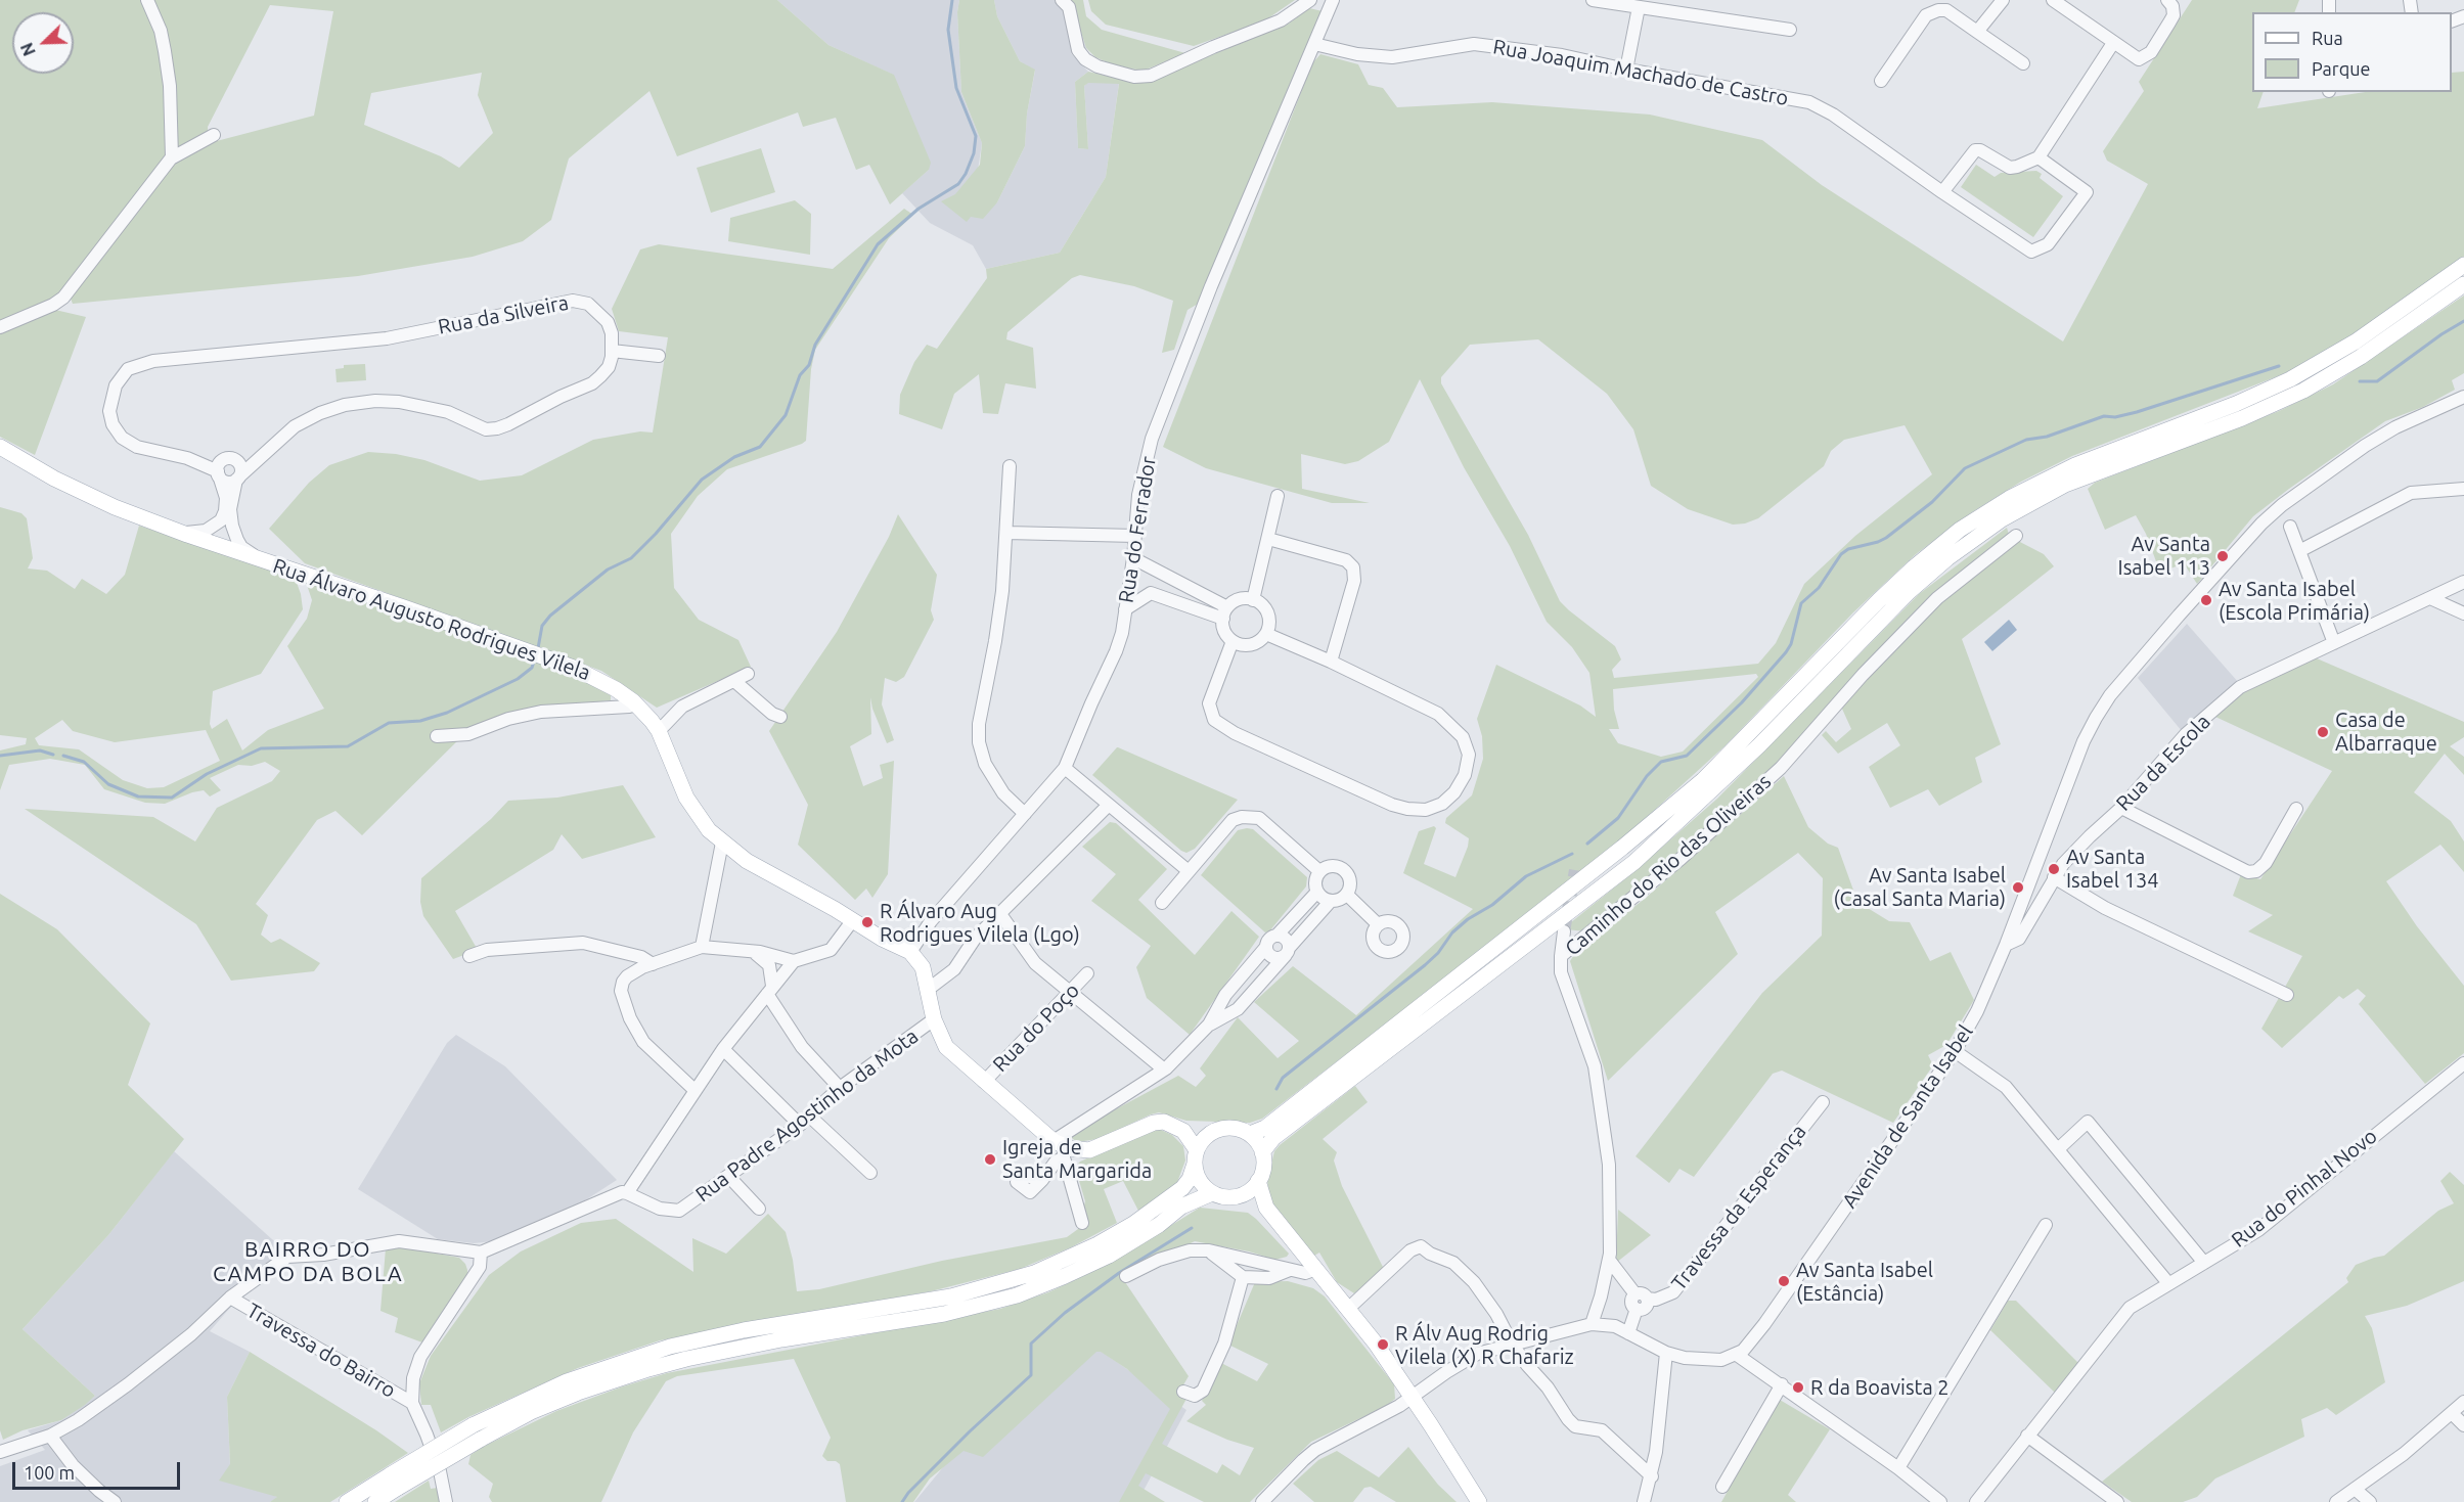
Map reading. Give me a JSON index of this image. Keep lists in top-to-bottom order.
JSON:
{
  "streets": {
    "main road": ["Rua Álvaro Augusto Rodrigues Vilela"],
    "street": [
      "Rua Joaquim Machado de Castro",
      "Rua da Silveira",
      "Rua do Ferrador",
      "Rua da Escola",
      "Caminho do Rio das Oliveiras",
      "Rua do Poço",
      "Rua Padre Agostinho da Mota",
      "Avenida de Santa Isabel",
      "Rua do Pinhal Novo",
      "Travessa da Esperança",
      "Travessa do Bairro"
    ]
  },
  "crossings": [
    ["Rua Joaquim Machado de Castro", "Rua do Ferrador"],
    ["Rua do Ferrador", "Rua Álvaro Augusto Rodrigues Vilela"],
    ["Rua da Escola", "Avenida de Santa Isabel"]
  ],
  "districts": ["BAIRRO DO CAMPO DA BOLA"],
  "places": [
    "Av Santa Isabel 113",
    "Av Santa Isabel (Escola Primária)",
    "Casa de Albarraque",
    "Av Santa Isabel 134",
    "Av Santa Isabel (Casal Santa Maria)",
    "R Álvaro Aug Rodrigues Vilela (Lgo)",
    "Igreja de Santa Margarida",
    "Av Santa Isabel (Estância)",
    "R Álv Aug Rodrig Vilela (X) R Chafariz",
    "R da Boavista 2"
  ],
  "legend": ["Rua", "Parque"],
  "scale_bar": "100 m",
  "north": "bottom left"
}
